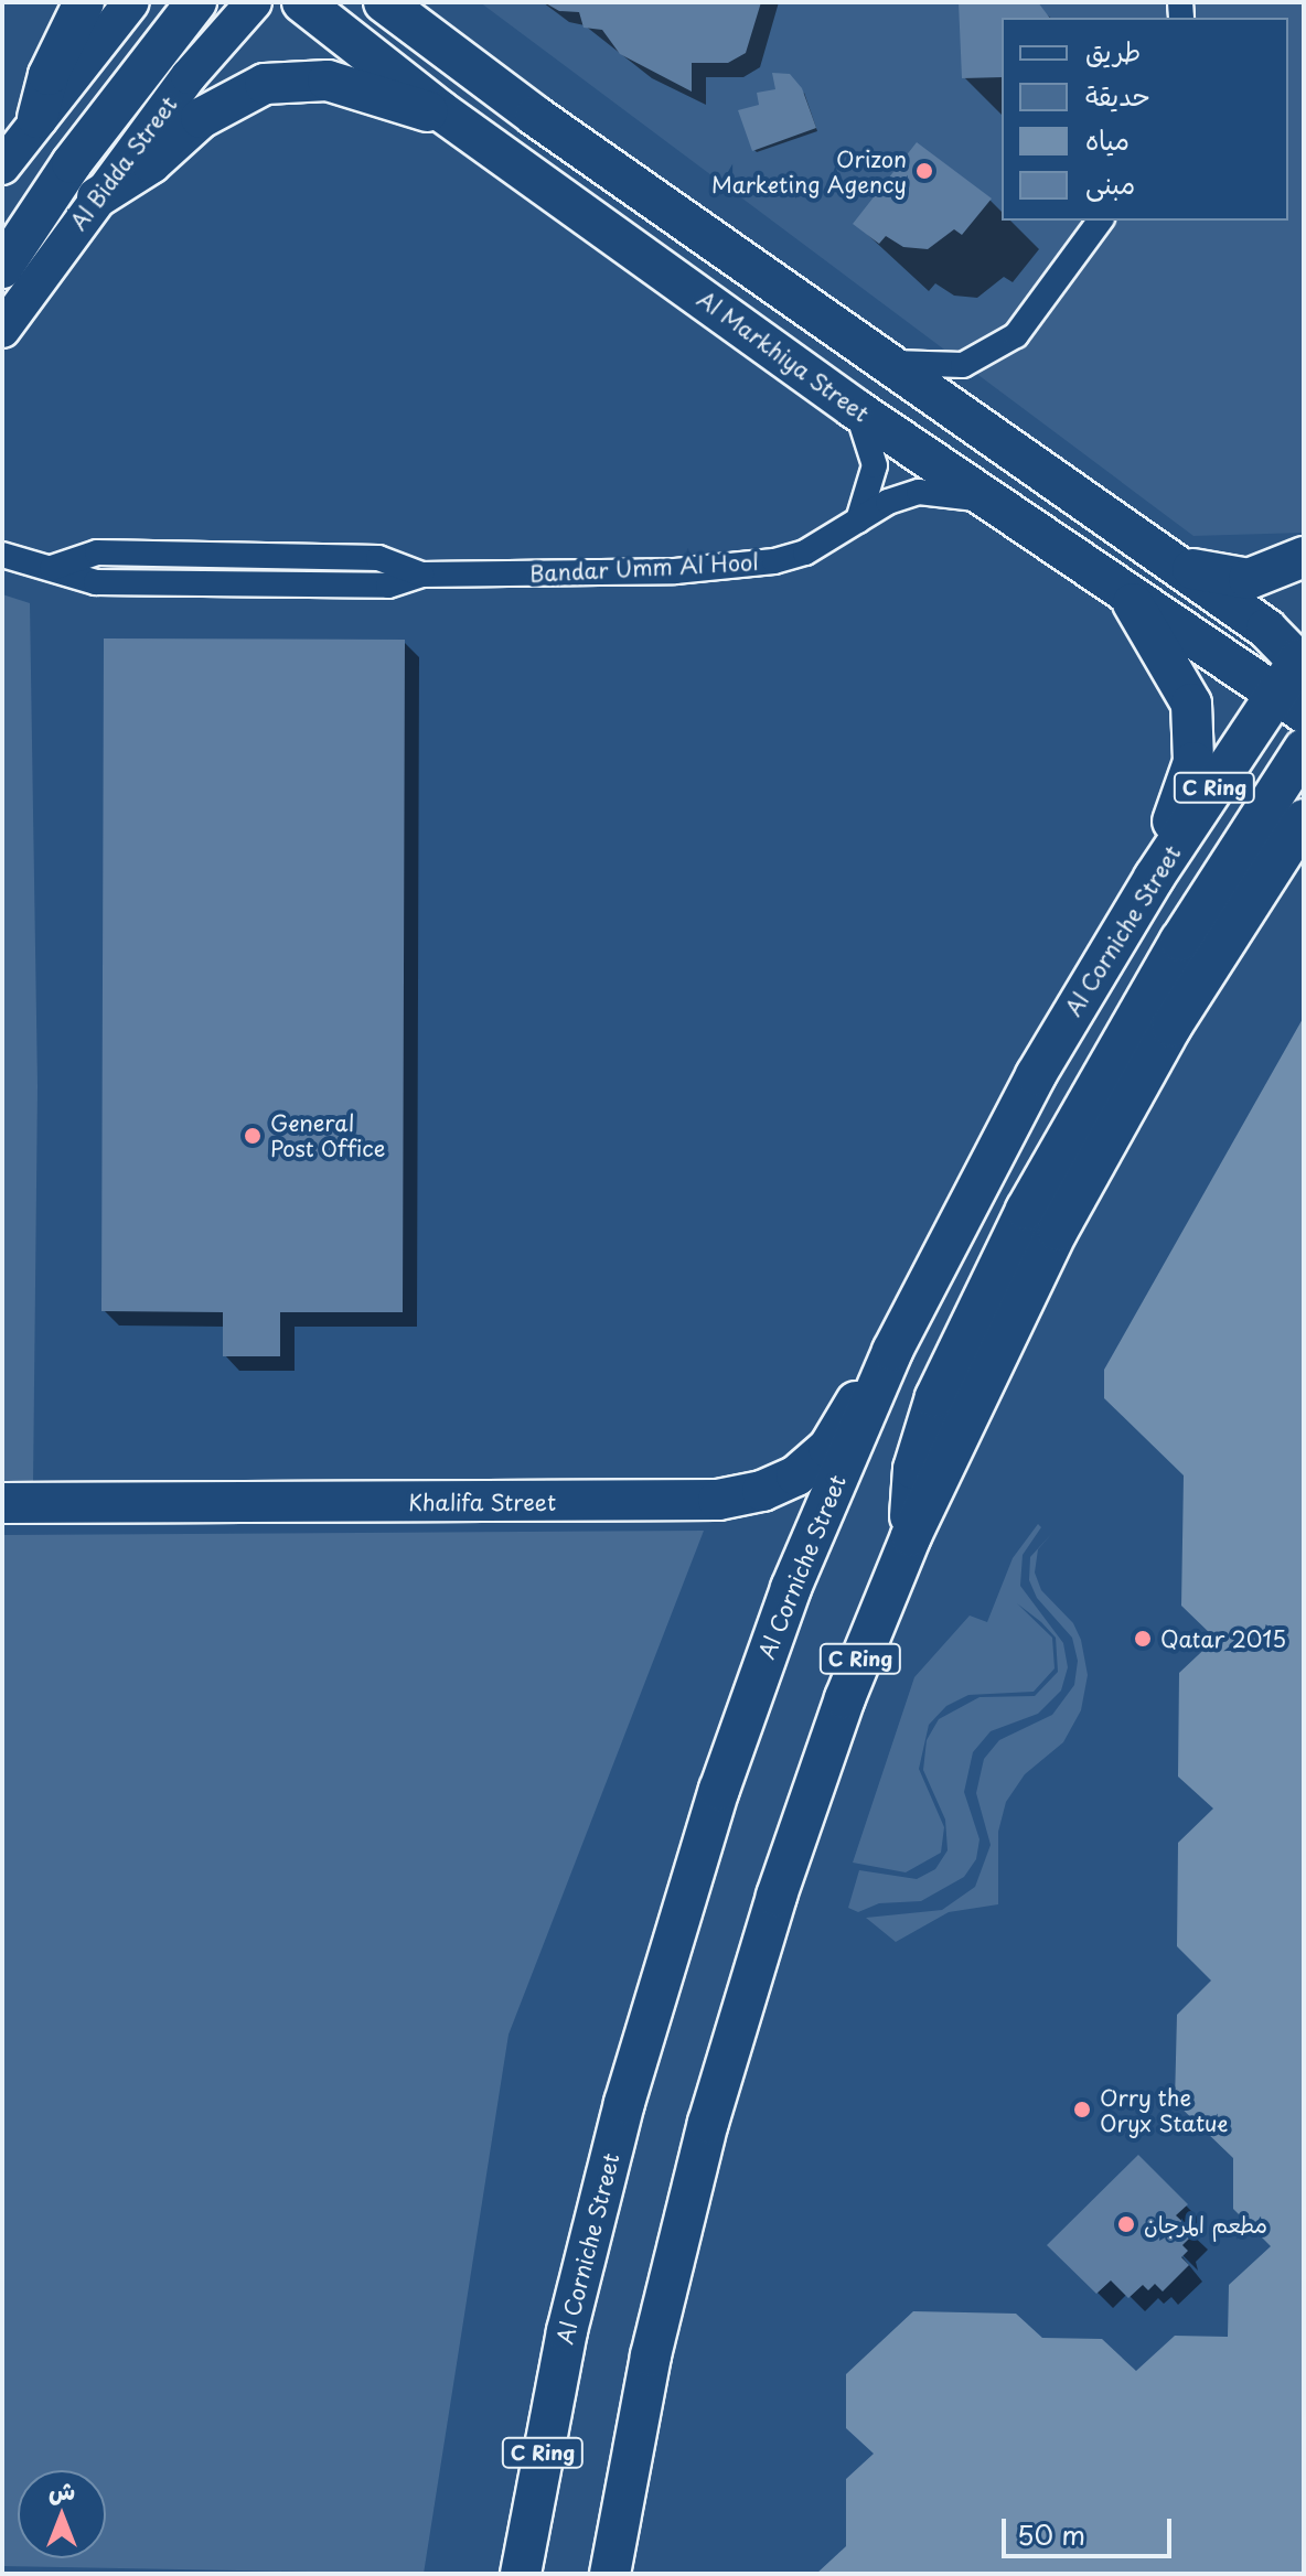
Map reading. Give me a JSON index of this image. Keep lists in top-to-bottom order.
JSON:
{
  "streets": {
    "main road": [
      "Al Bidda Street",
      "Al Markhiya Street",
      "C Ring",
      "Al Corniche Street",
      "Khalifa Street"
    ],
    "street": ["Bandar Umm Al Hool"]
  },
  "crossings": [
    ["Al Markhiya Street", "Bandar Umm Al Hool"],
    ["Al Markhiya Street", "Al Corniche Street"],
    ["Al Corniche Street", "Khalifa Street"]
  ],
  "places": [
    "Orizon Marketing Agency",
    "General Post Office",
    "Qatar 2015",
    "Orry the Oryx Statue",
    "مطعم المرجان"
  ],
  "legend": [
    "طريق",
    "حديقة",
    "مياه",
    "مبنى"
  ],
  "scale_bar": "50 m",
  "north": "top"
}
